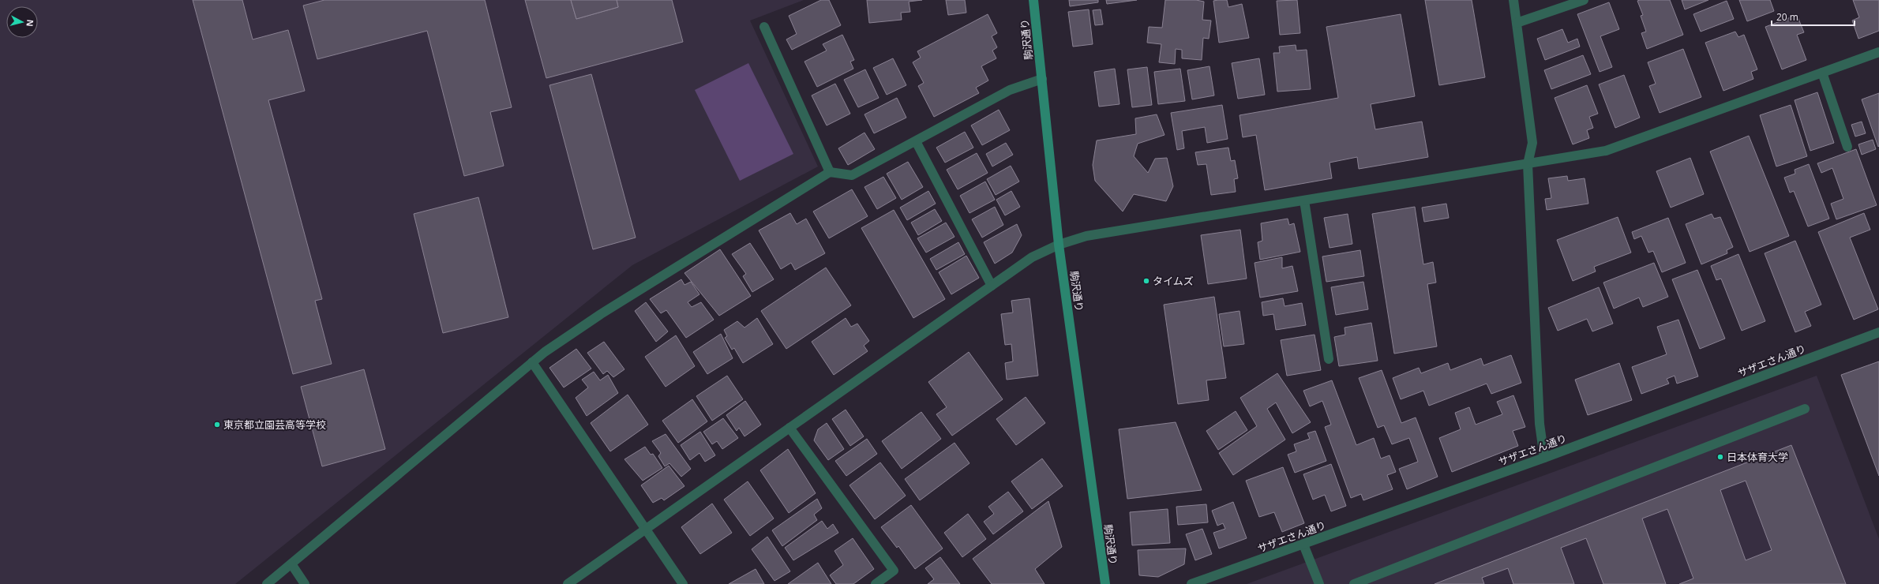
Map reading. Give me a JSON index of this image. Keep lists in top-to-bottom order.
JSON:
{
  "streets": {
    "main road": ["駒沢通り"],
    "street": ["サザエさん通り"]
  },
  "places": ["タイムズ", "東京都立園芸高等学校", "日本体育大学"],
  "scale_bar": "20 m",
  "north": "right"
}
